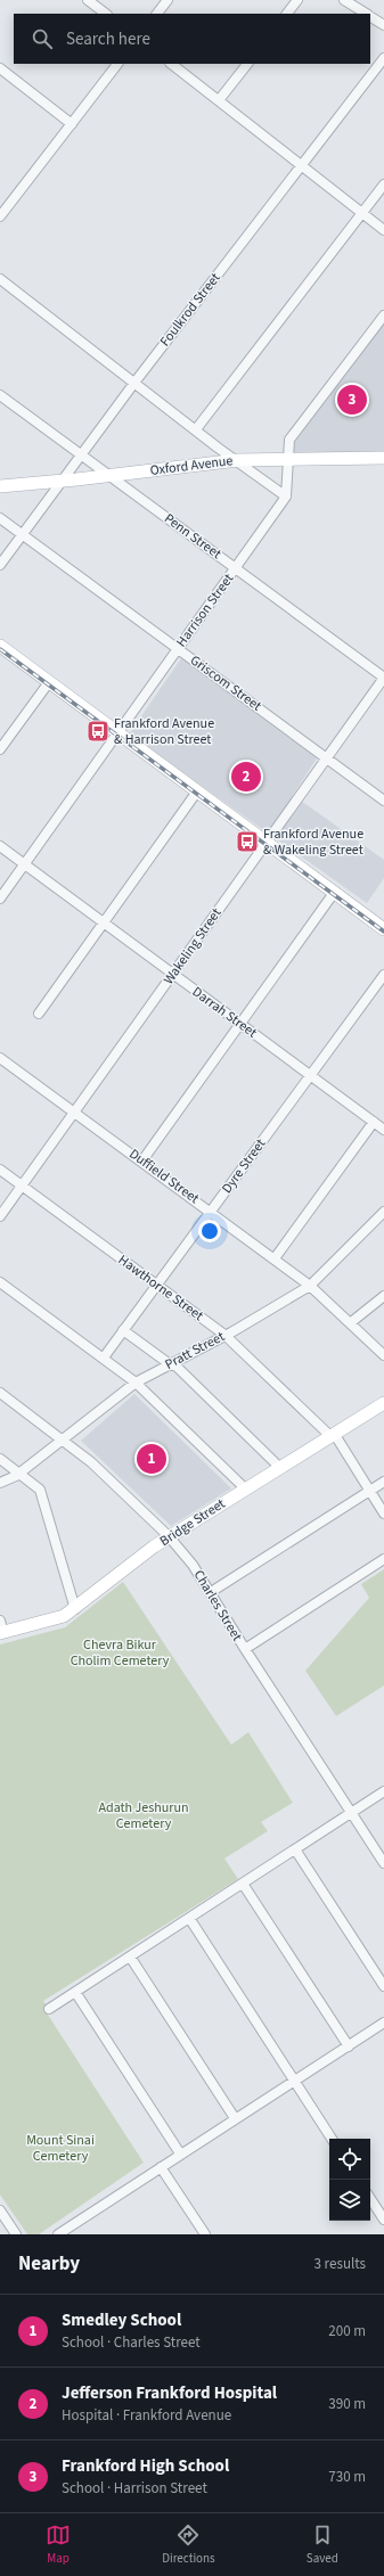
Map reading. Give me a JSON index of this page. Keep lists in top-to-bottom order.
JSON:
{
  "streets": {
    "main road": ["Oxford Avenue", "Bridge Street"],
    "street": [
      "Foulkrod Street",
      "Penn Street",
      "Harrison Street",
      "Griscom Street",
      "Wakeling Street",
      "Darrah Street",
      "Dyre Street",
      "Duffield Street",
      "Hawthorne Street",
      "Pratt Street",
      "Charles Street"
    ]
  },
  "crossings": [
    ["Foulkrod Street", "Oxford Avenue"],
    ["Foulkrod Street", "Penn Street"],
    ["Foulkrod Street", "Griscom Street"],
    ["Oxford Avenue", "Penn Street"],
    ["Penn Street", "Harrison Street"],
    ["Penn Street", "Wakeling Street"],
    ["Harrison Street", "Griscom Street"],
    ["Harrison Street", "Darrah Street"],
    ["Griscom Street", "Wakeling Street"],
    ["Wakeling Street", "Darrah Street"],
    ["Wakeling Street", "Duffield Street"],
    ["Wakeling Street", "Hawthorne Street"],
    ["Darrah Street", "Dyre Street"],
    ["Dyre Street", "Duffield Street"],
    ["Dyre Street", "Hawthorne Street"],
    ["Duffield Street", "Pratt Street"],
    ["Hawthorne Street", "Pratt Street"],
    ["Hawthorne Street", "Bridge Street"],
    ["Pratt Street", "Charles Street"],
    ["Bridge Street", "Charles Street"]
  ],
  "parks": ["Chevra Bikur Cholim Cemetery", "Adath Jeshurun Cemetery", "Mount Sinai Cemetery"],
  "places": {
    "bus stop": ["Frankford Avenue & Harrison Street", "Frankford Avenue & Wakeling Street"]
  },
  "page": {
    "search": "Search here",
    "pins": ["3", "2", "1"],
    "heading": ["Nearby", "3 results"],
    "list": [
      {
        "mark": "1",
        "name": "Smedley School",
        "note": "School · Charles Street",
        "value": "200 m"
      },
      {
        "mark": "2",
        "name": "Jefferson Frankford Hospital",
        "note": "Hospital · Frankford Avenue",
        "value": "390 m"
      },
      {
        "mark": "3",
        "name": "Frankford High School",
        "note": "School · Harrison Street",
        "value": "730 m"
      }
    ],
    "nav": ["Map", "Directions", "Saved"]
  }
}
